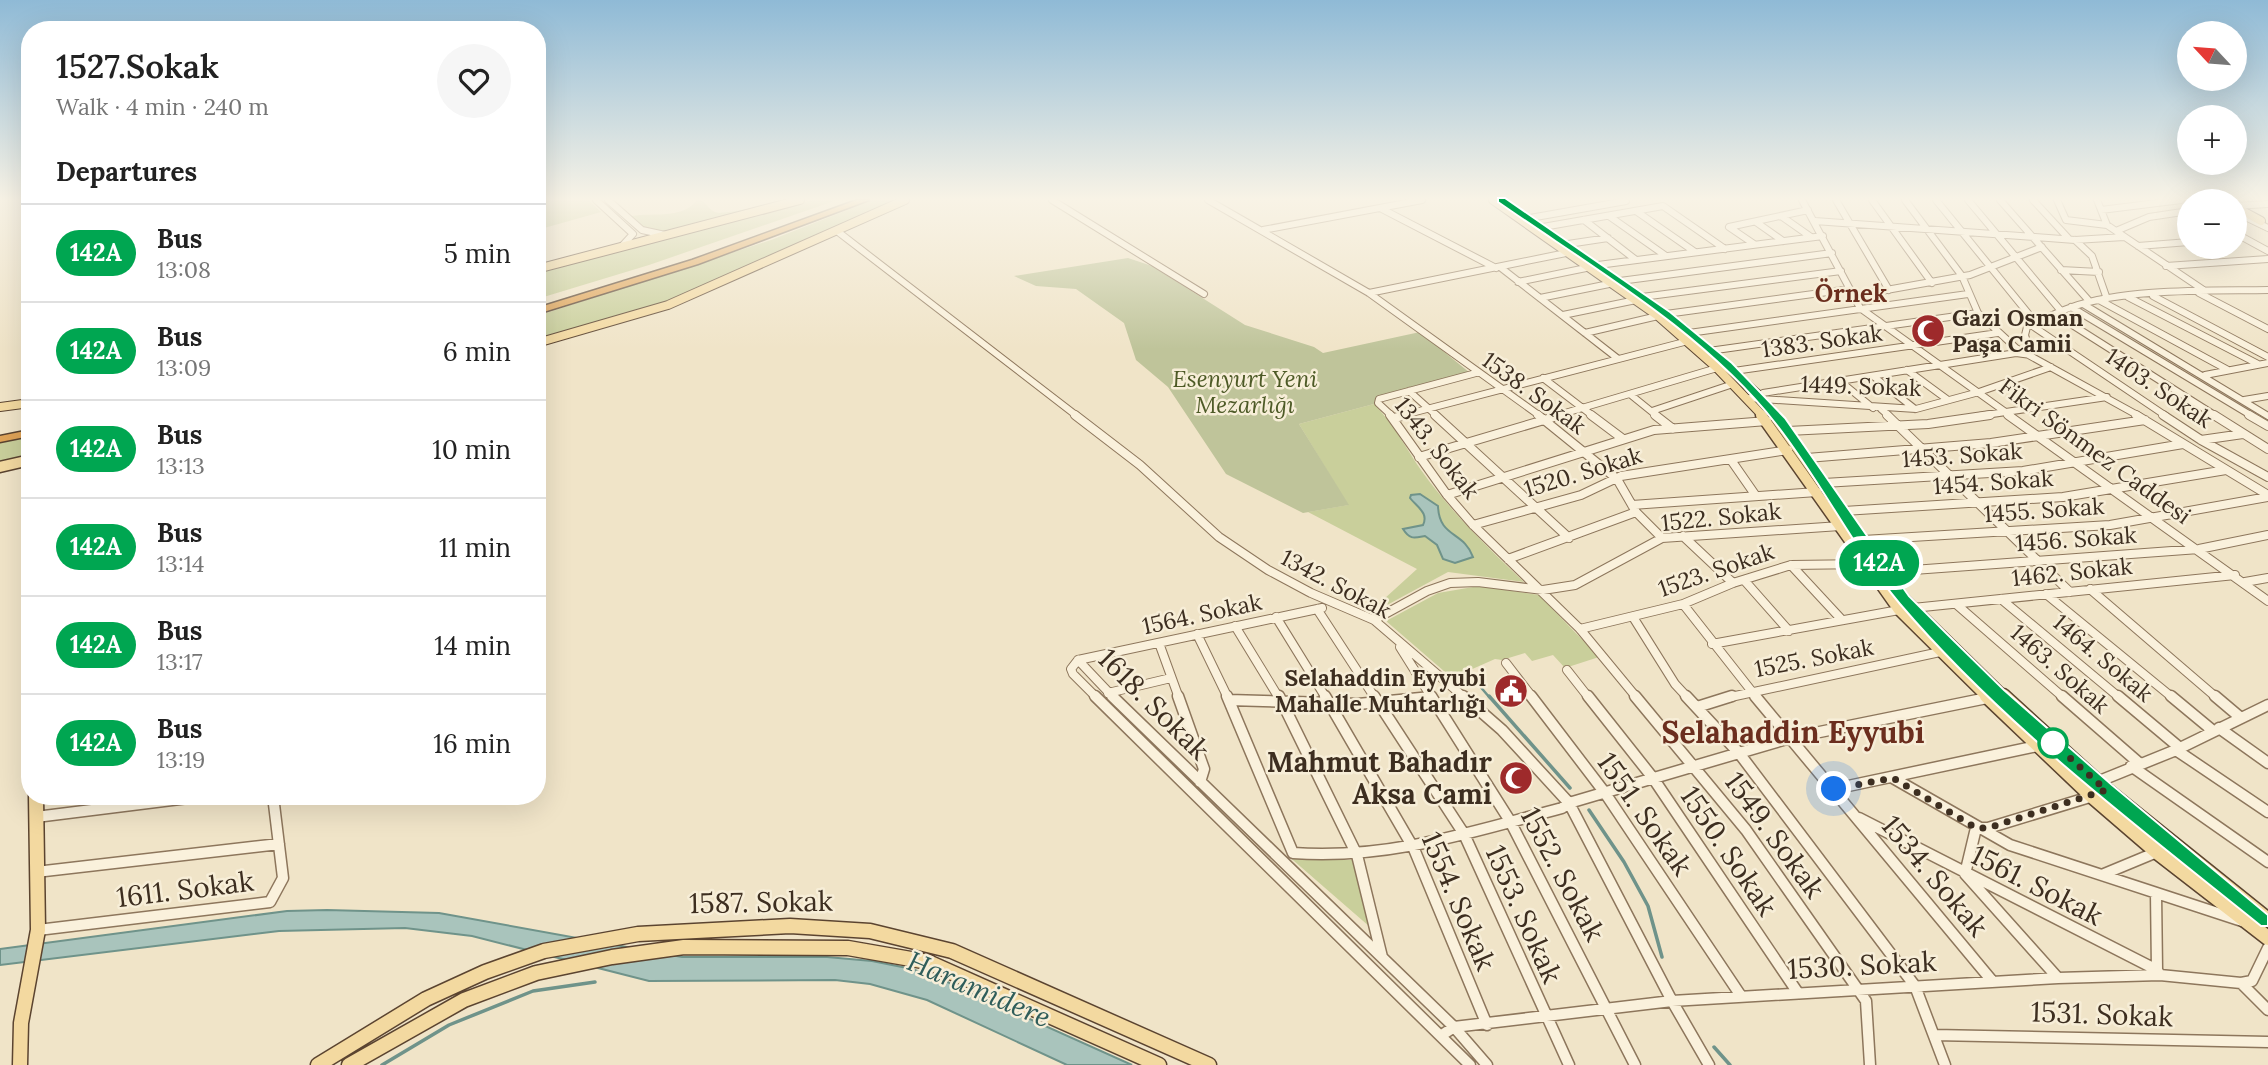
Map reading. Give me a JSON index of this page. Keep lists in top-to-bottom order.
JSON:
{
  "streets": {
    "main road": ["1587. Sokak"],
    "street": [
      "1383. Sokak",
      "1449. Sokak",
      "1403. Sokak",
      "1538. Sokak",
      "1343. Sokak",
      "Fikri Sönmez Caddesi",
      "1453. Sokak",
      "1520. Sokak",
      "1454. Sokak",
      "1455. Sokak",
      "1522. Sokak",
      "1456. Sokak",
      "1523. Sokak",
      "1462. Sokak",
      "1342. Sokak",
      "1564. Sokak",
      "1525. Sokak",
      "1464. Sokak",
      "1463. Sokak",
      "1618. Sokak",
      "1551. Sokak",
      "1549. Sokak",
      "1550. Sokak",
      "1552. Sokak",
      "1534. Sokak",
      "1561. Sokak",
      "1611. Sokak",
      "1554. Sokak",
      "1553. Sokak",
      "1530. Sokak",
      "1531. Sokak"
    ]
  },
  "crossings": [
    ["1383. Sokak", "Fikri Sönmez Caddesi"],
    ["1449. Sokak", "Fikri Sönmez Caddesi"],
    ["1538. Sokak", "1343. Sokak"],
    ["1538. Sokak", "1453. Sokak"],
    ["1538. Sokak", "1520. Sokak"],
    ["1538. Sokak", "1522. Sokak"],
    ["1343. Sokak", "1453. Sokak"],
    ["1343. Sokak", "1520. Sokak"],
    ["1343. Sokak", "1522. Sokak"],
    ["1343. Sokak", "1549. Sokak"],
    ["Fikri Sönmez Caddesi", "1453. Sokak"],
    ["Fikri Sönmez Caddesi", "1454. Sokak"],
    ["Fikri Sönmez Caddesi", "1455. Sokak"],
    ["Fikri Sönmez Caddesi", "1456. Sokak"],
    ["Fikri Sönmez Caddesi", "1462. Sokak"],
    ["1522. Sokak", "1342. Sokak"],
    ["1522. Sokak", "1549. Sokak"],
    ["1523. Sokak", "1549. Sokak"],
    ["1523. Sokak", "1534. Sokak"],
    ["1462. Sokak", "1464. Sokak"],
    ["1462. Sokak", "1463. Sokak"],
    ["1342. Sokak", "1564. Sokak"],
    ["1342. Sokak", "1552. Sokak"],
    ["1342. Sokak", "1530. Sokak"],
    ["1564. Sokak", "1618. Sokak"],
    ["1564. Sokak", "1554. Sokak"],
    ["1564. Sokak", "1553. Sokak"],
    ["1525. Sokak", "1534. Sokak"],
    ["1618. Sokak", "1530. Sokak"],
    ["1551. Sokak", "1530. Sokak"],
    ["1549. Sokak", "1530. Sokak"],
    ["1550. Sokak", "1530. Sokak"],
    ["1552. Sokak", "1530. Sokak"],
    ["1534. Sokak", "1561. Sokak"],
    ["1534. Sokak", "1530. Sokak"],
    ["1561. Sokak", "1530. Sokak"],
    ["1554. Sokak", "1530. Sokak"],
    ["1553. Sokak", "1530. Sokak"]
  ],
  "districts": ["Örnek", "Selahaddin Eyyubi"],
  "water": ["Haramidere"],
  "parks": ["Esenyurt Yeni Mezarlığı"],
  "places": {
    "mosque": ["Gazi Osman Paşa Camii", "Mahmut Bahadır Aksa Cami"],
    "public building": ["Selahaddin Eyyubi Mahalle Muhtarlığı"]
  },
  "lines": ["bus line 142A"],
  "north": "top left",
  "page": {
    "on_map": "142A",
    "map_buttons": ["+", "−"],
    "heading": [
      ["1527.Sokak", "Walk · 4 min · 240 m"],
      "Departures"
    ],
    "list": [
      {
        "mark": "142A",
        "name": "Bus",
        "note": "13:08",
        "value": "5 min"
      },
      {
        "mark": "142A",
        "name": "Bus",
        "note": "13:09",
        "value": "6 min"
      },
      {
        "mark": "142A",
        "name": "Bus",
        "note": "13:13",
        "value": "10 min"
      },
      {
        "mark": "142A",
        "name": "Bus",
        "note": "13:14",
        "value": "11 min"
      },
      {
        "mark": "142A",
        "name": "Bus",
        "note": "13:17",
        "value": "14 min"
      },
      {
        "mark": "142A",
        "name": "Bus",
        "note": "13:19",
        "value": "16 min"
      }
    ]
  }
}
